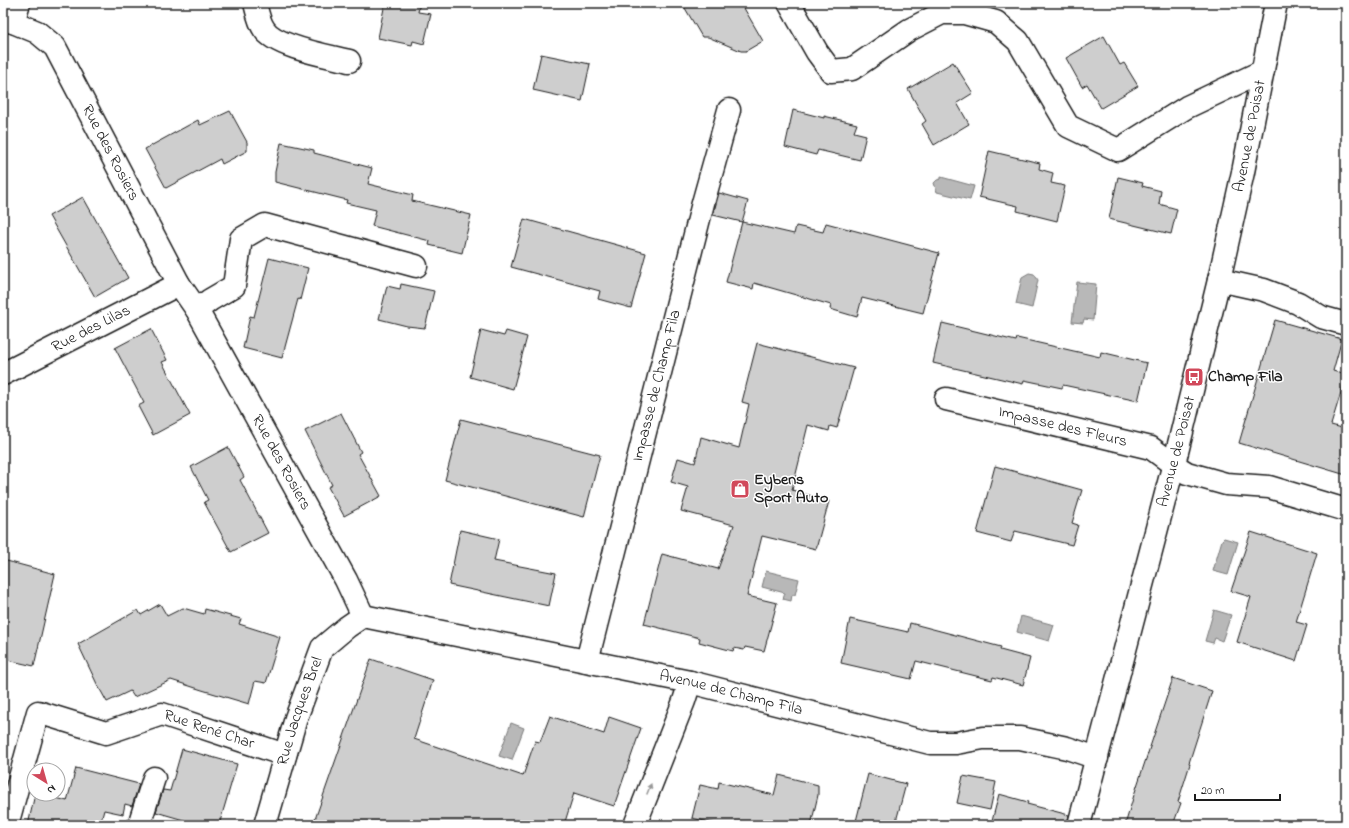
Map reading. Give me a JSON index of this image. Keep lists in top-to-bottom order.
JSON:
{
  "streets": {
    "street": [
      "Avenue de Poisat",
      "Rue des Rosiers",
      "Rue des Lilas",
      "Impasse de Champ Fila",
      "Impasse des Fleurs",
      "Avenue de Champ Fila",
      "Rue Jacques Brel",
      "Rue René Char"
    ]
  },
  "crossings": [
    ["Avenue de Poisat", "Impasse des Fleurs"],
    ["Avenue de Poisat", "Avenue de Champ Fila"],
    ["Rue des Rosiers", "Rue des Lilas"],
    ["Rue des Rosiers", "Avenue de Champ Fila"],
    ["Rue des Rosiers", "Rue Jacques Brel"],
    ["Impasse de Champ Fila", "Avenue de Champ Fila"],
    ["Avenue de Champ Fila", "Rue Jacques Brel"],
    ["Rue Jacques Brel", "Rue René Char"]
  ],
  "places": {
    "bus stop": ["Champ Fila"],
    "shop": ["Eybens Sport Auto"]
  },
  "scale_bar": "20 m",
  "north": "bottom right"
}
